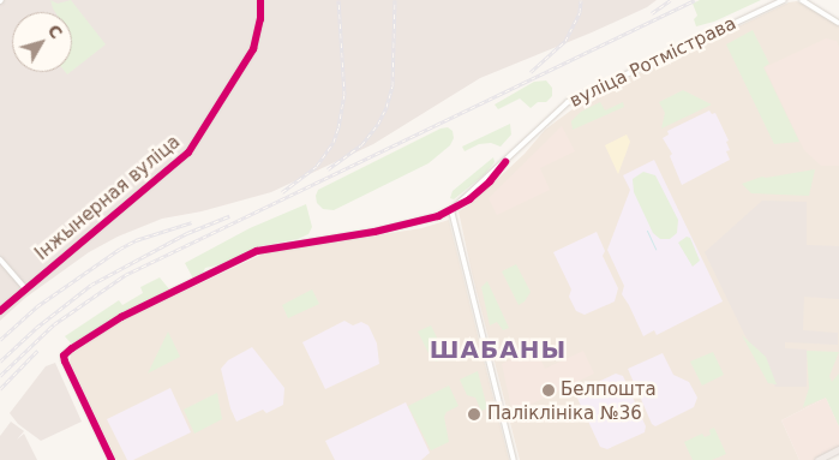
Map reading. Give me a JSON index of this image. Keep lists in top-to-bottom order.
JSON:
{
  "streets": {
    "street": ["вуліца Ротмістрава", "Інжынерная вуліца"]
  },
  "districts": ["ШАБАНЫ"],
  "places": ["Белпошта", "Паліклініка №36"],
  "north": "top right"
}
